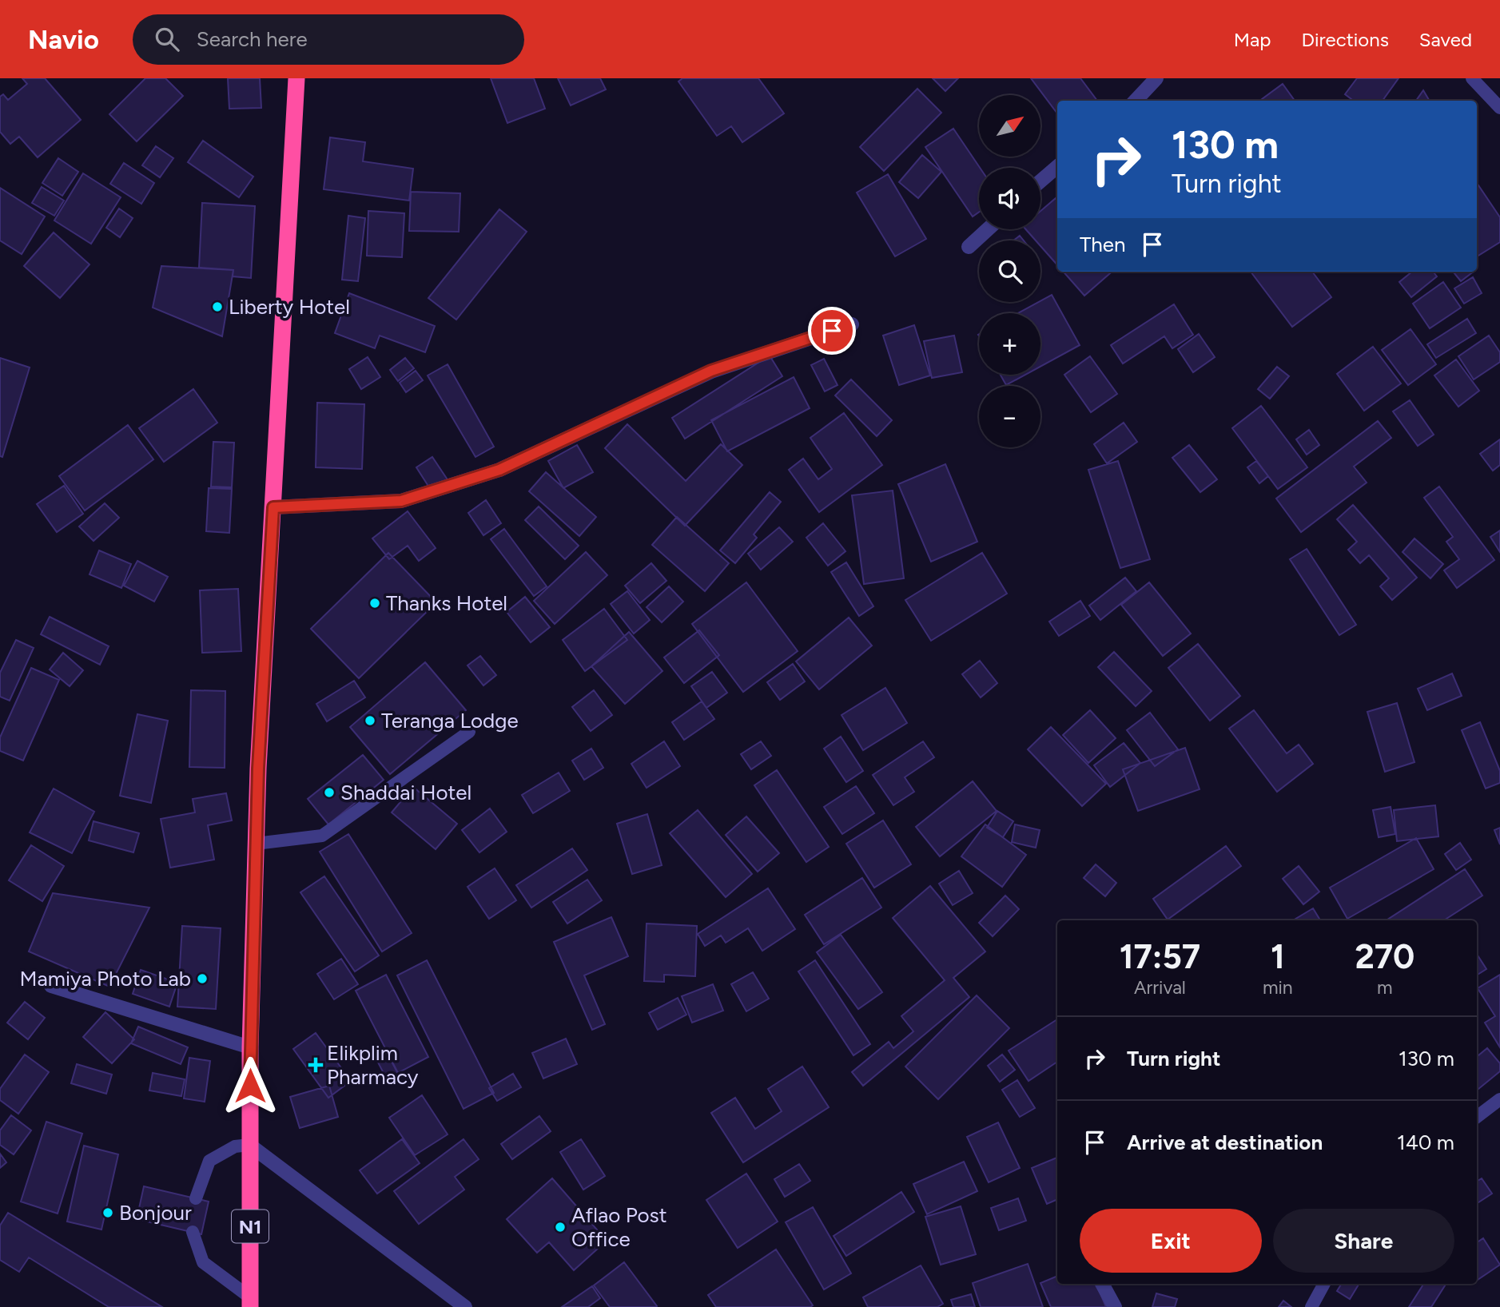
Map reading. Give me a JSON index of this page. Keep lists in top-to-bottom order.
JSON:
{
  "streets": {
    "highway": ["N1"]
  },
  "places": {
    "other": [
      "Liberty Hotel",
      "Thanks Hotel",
      "Teranga Lodge",
      "Shaddai Hotel",
      "Mamiya Photo Lab",
      "Bonjour",
      "Aflao Post Office"
    ],
    "health": ["Elikplim Pharmacy"]
  },
  "north": "top right",
  "page": {
    "header": "Navio",
    "search": "Search here",
    "nav": ["Map", "Directions", "Saved"],
    "map_buttons": ["+", "−"],
    "turn": ["130 m", "Turn right"],
    "then": "Then",
    "eta": [
      "17:57",
      "Arrival",
      "1",
      "min",
      "270",
      "m"
    ],
    "list": [
      {
        "name": "Turn right",
        "value": "130 m"
      },
      {
        "name": "Arrive at destination",
        "value": "140 m"
      }
    ],
    "buttons": ["Exit", "Share"]
  }
}
